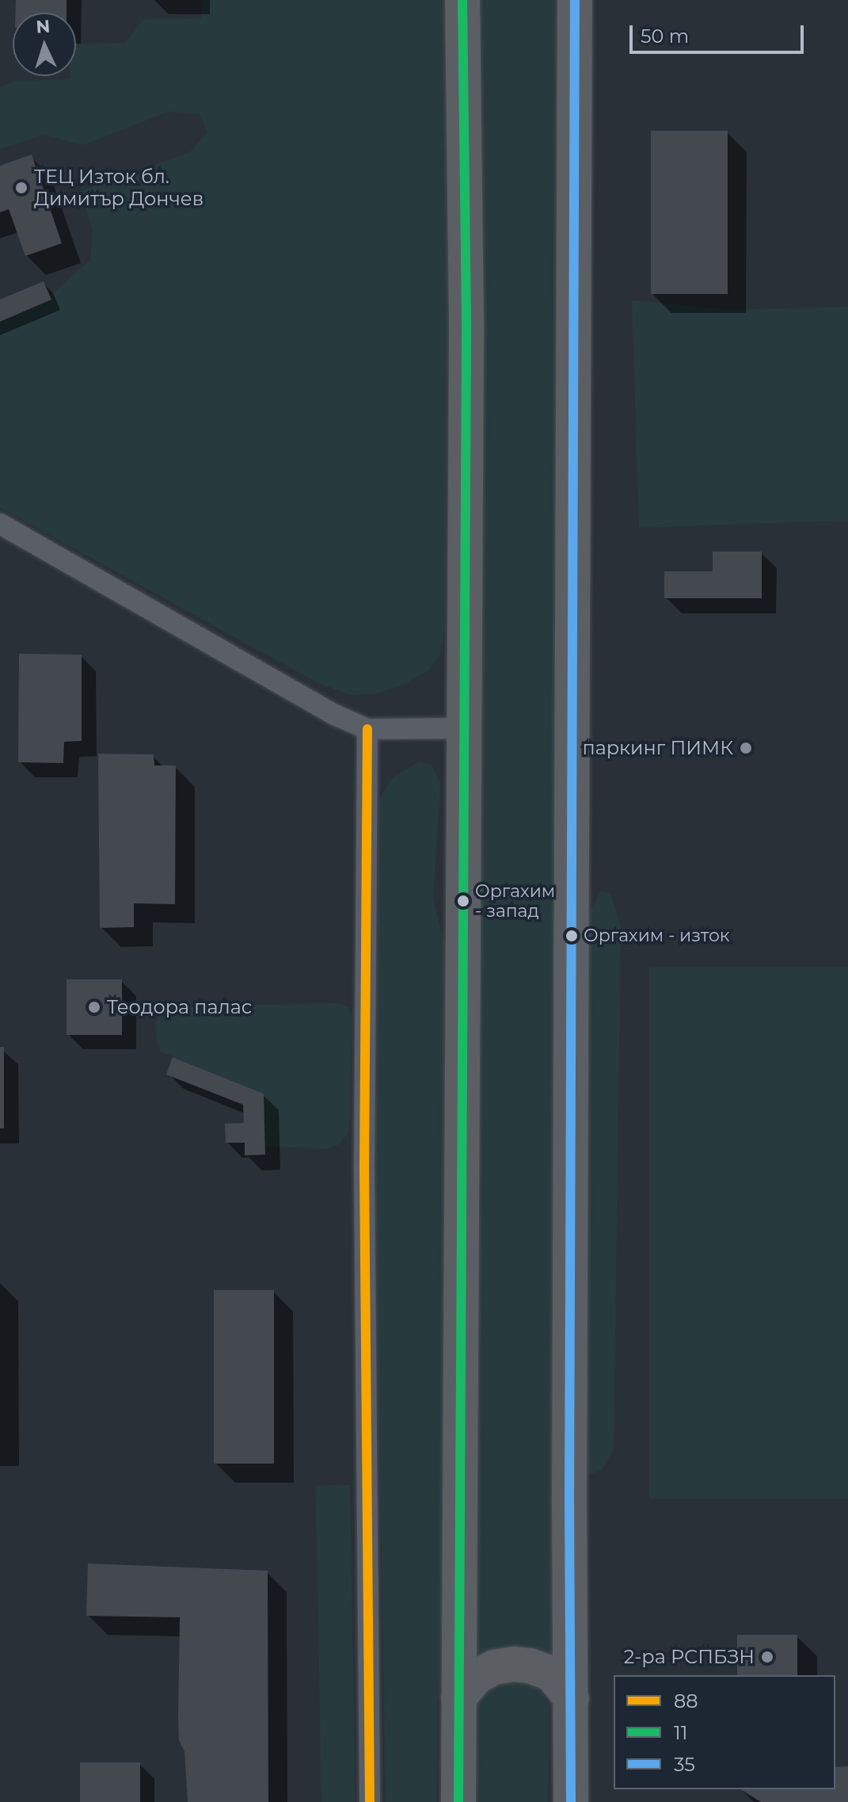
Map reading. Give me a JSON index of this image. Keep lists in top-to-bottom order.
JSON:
{
  "places": [
    "ТЕЦ Изток бл. Димитър Дончев",
    "паркинг ПИМК",
    "Оргахим - запад",
    "Оргахим - изток",
    "Теодора палас",
    "2-ра РСПБЗН"
  ],
  "lines": ["transit line 11", "transit line 35", "transit line 88"],
  "legend": ["88", "11", "35"],
  "scale_bar": "50 m",
  "north": "top"
}
